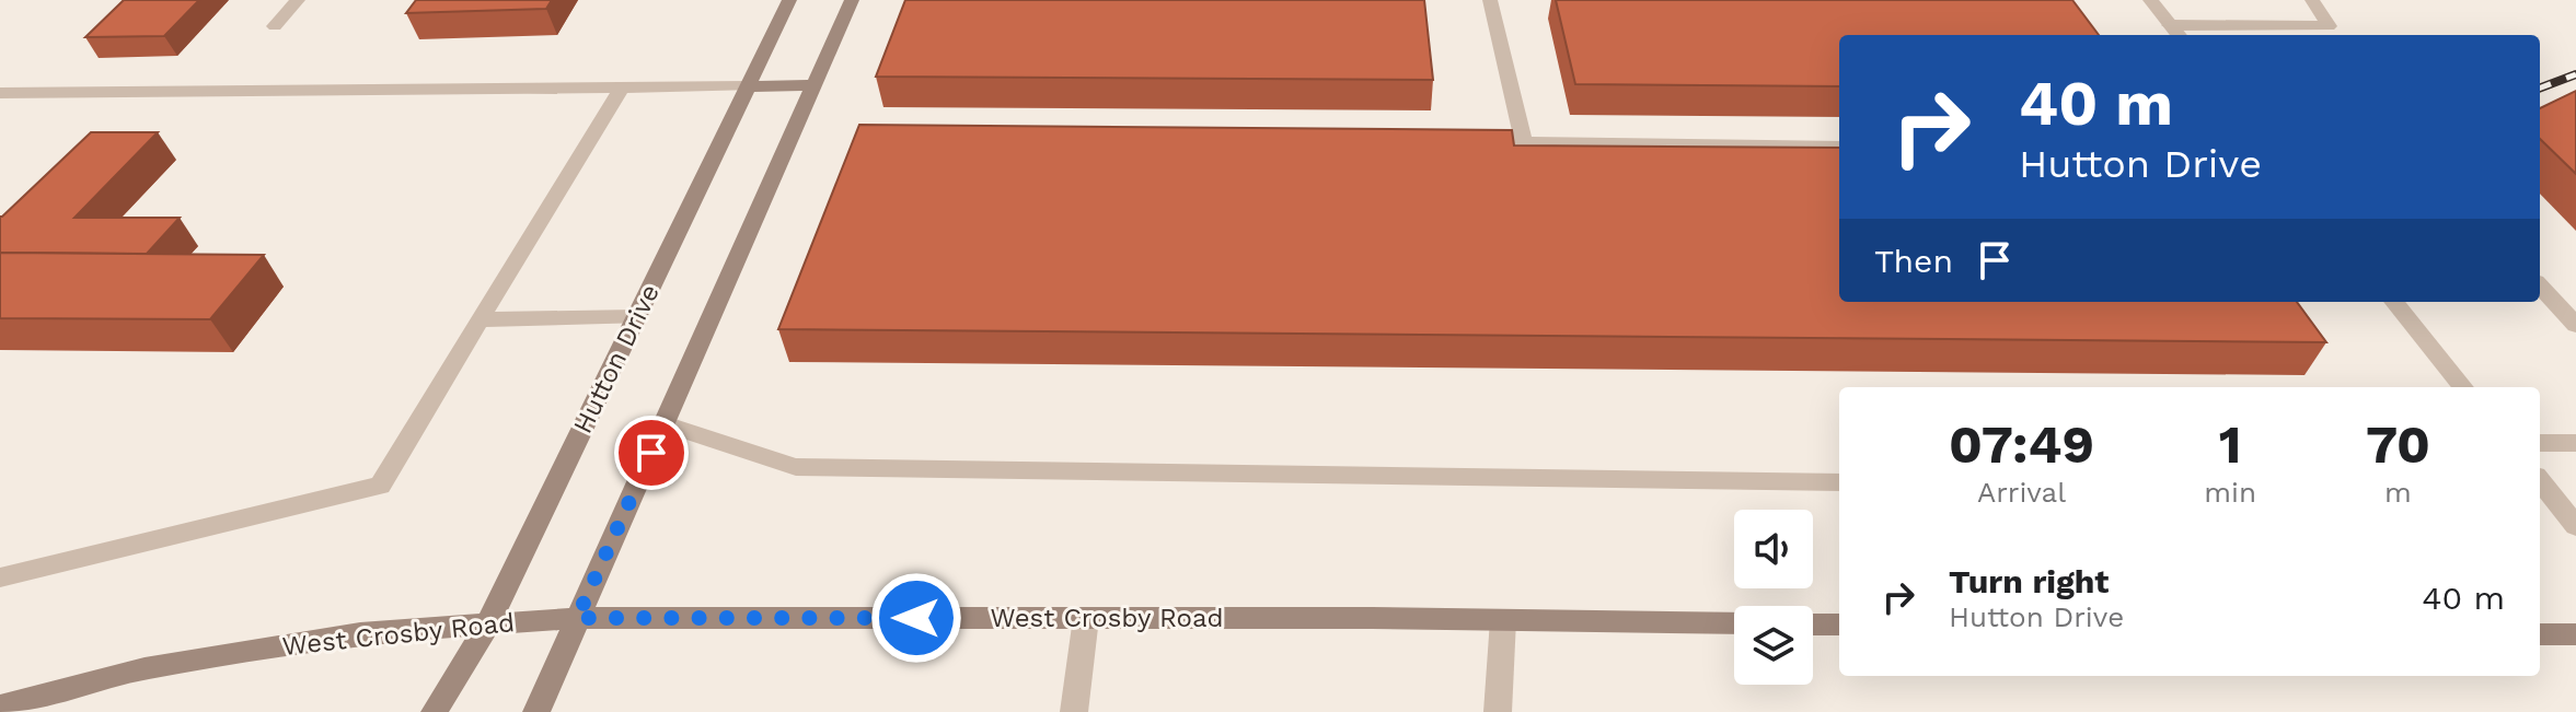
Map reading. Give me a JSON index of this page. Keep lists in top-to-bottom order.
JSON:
{
  "streets": {
    "street": ["Hutton Drive", "West Crosby Road"]
  },
  "crossings": [
    ["Hutton Drive", "West Crosby Road"]
  ],
  "page": {
    "turn": ["40 m", "Hutton Drive"],
    "then": "Then",
    "eta": [
      "07:49",
      "Arrival",
      "1",
      "min",
      "70",
      "m"
    ],
    "list": [
      {
        "name": "Turn right",
        "note": "Hutton Drive",
        "value": "40 m"
      }
    ]
  }
}
